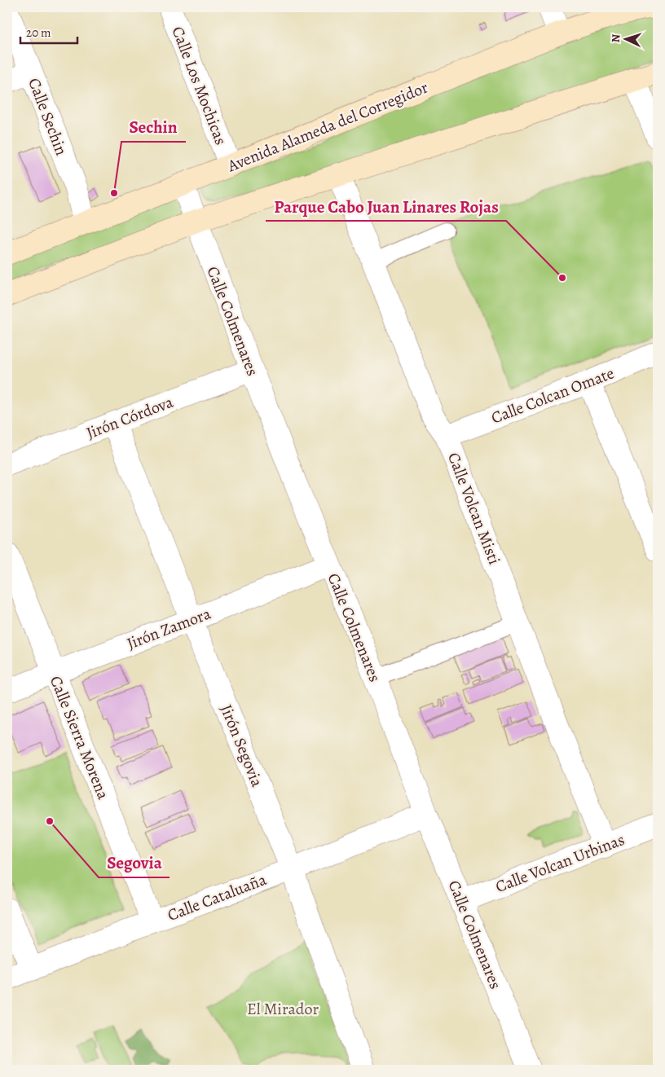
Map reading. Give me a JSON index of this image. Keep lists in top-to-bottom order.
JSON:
{
  "streets": {
    "main road": ["Avenida Alameda del Corregidor"],
    "street": [
      "Calle Los Mochicas",
      "Calle Sechin",
      "Calle Colmenares",
      "Calle Colcan Omate",
      "Jirón Córdova",
      "Calle Volcan Misti",
      "Jirón Zamora",
      "Calle Sierra Morena",
      "Jirón Segovia",
      "Calle Volcan Urbinas",
      "Calle Cataluaña"
    ]
  },
  "crossings": [
    ["Calle Los Mochicas", "Avenida Alameda del Corregidor"],
    ["Calle Sechin", "Avenida Alameda del Corregidor"],
    ["Avenida Alameda del Corregidor", "Calle Colmenares"],
    ["Calle Colmenares", "Jirón Córdova"],
    ["Calle Colmenares", "Jirón Zamora"],
    ["Calle Colmenares", "Calle Volcan Urbinas"],
    ["Calle Colmenares", "Calle Cataluaña"],
    ["Calle Colcan Omate", "Calle Volcan Misti"],
    ["Jirón Córdova", "Jirón Segovia"],
    ["Calle Volcan Misti", "Calle Volcan Urbinas"],
    ["Jirón Zamora", "Calle Sierra Morena"],
    ["Jirón Zamora", "Jirón Segovia"],
    ["Calle Sierra Morena", "Calle Cataluaña"],
    ["Jirón Segovia", "Calle Cataluaña"]
  ],
  "parks": ["El Mirador"],
  "places": ["Sechin", "Parque Cabo Juan Linares Rojas", "Segovia"],
  "scale_bar": "20 m",
  "north": "left"
}
